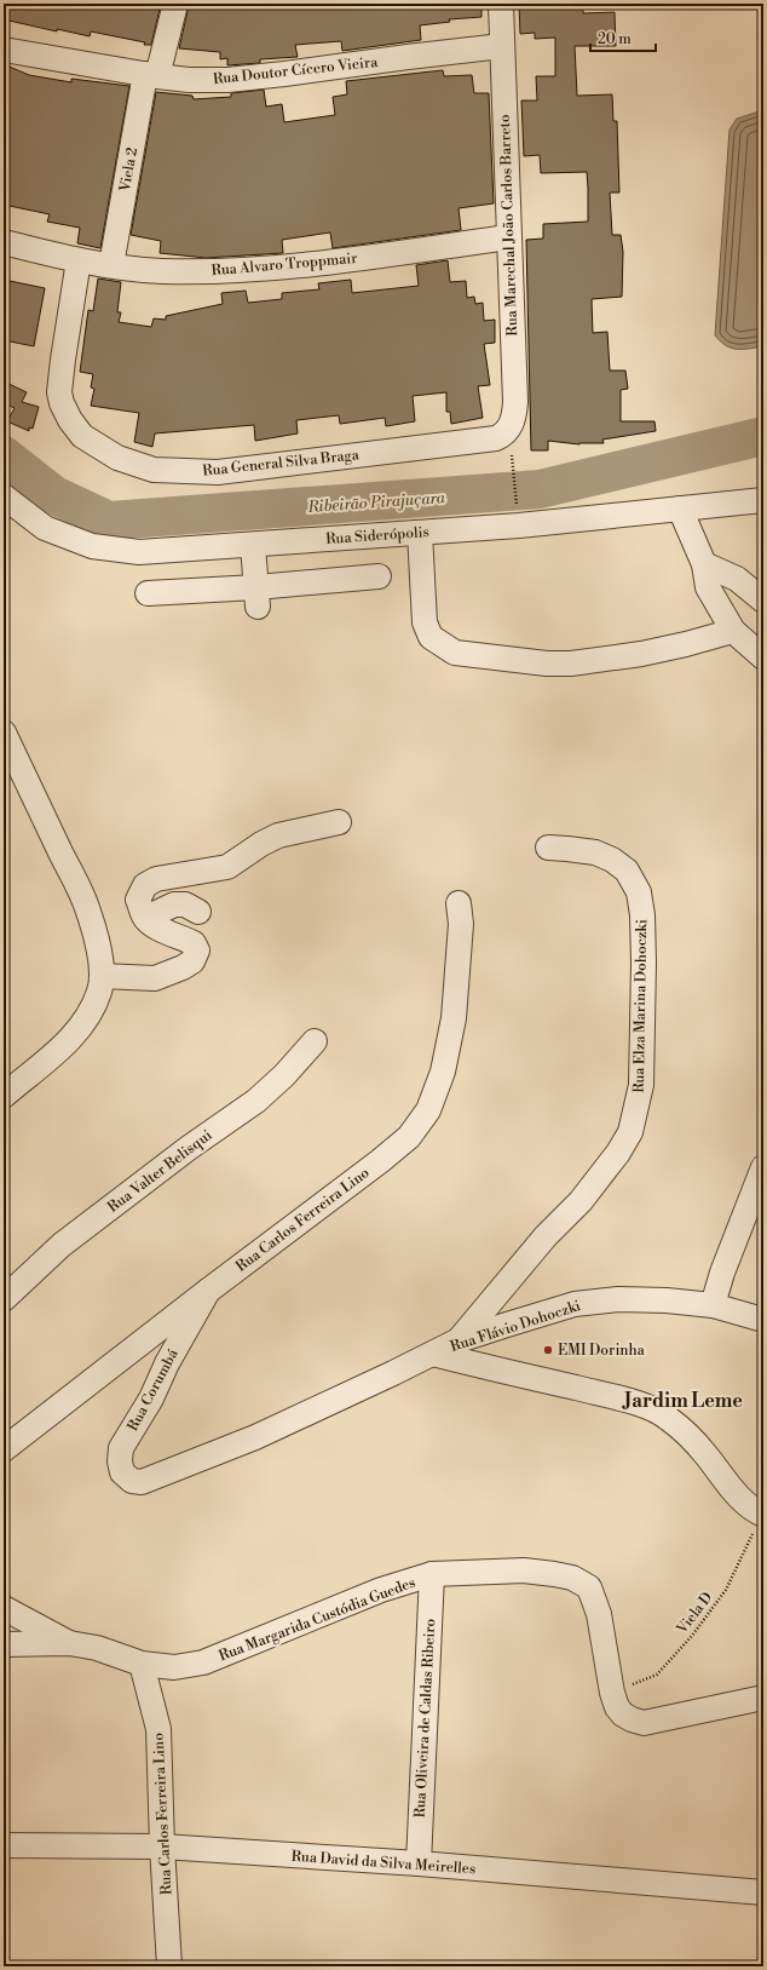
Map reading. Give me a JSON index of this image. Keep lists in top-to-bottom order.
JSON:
{
  "streets": {
    "street": [
      "Rua Doutor Cícero Vieira",
      "Viela 2",
      "Rua Marechal João Carlos Barreto",
      "Rua Alvaro Troppmair",
      "Rua General Silva Braga",
      "Rua Siderópolis",
      "Rua Elza Marina Dohoczki",
      "Rua Valter Belisqui",
      "Rua Carlos Ferreira Lino",
      "Rua Flávio Dohoczki",
      "Rua Corumbá",
      "Rua Margarida Custódia Guedes",
      "Rua Oliveira de Caldas Ribeiro",
      "Rua David da Silva Meirelles"
    ],
    "path": ["Viela D"]
  },
  "crossings": [
    ["Rua Doutor Cícero Vieira", "Viela 2"],
    ["Rua Doutor Cícero Vieira", "Rua Marechal João Carlos Barreto"],
    ["Viela 2", "Rua Alvaro Troppmair"],
    ["Rua Marechal João Carlos Barreto", "Rua Alvaro Troppmair"],
    ["Rua Marechal João Carlos Barreto", "Rua General Silva Braga"],
    ["Rua Alvaro Troppmair", "Rua General Silva Braga"],
    ["Rua Elza Marina Dohoczki", "Rua Flávio Dohoczki"],
    ["Rua Carlos Ferreira Lino", "Rua Corumbá"],
    ["Rua Carlos Ferreira Lino", "Rua Margarida Custódia Guedes"],
    ["Rua Carlos Ferreira Lino", "Rua David da Silva Meirelles"],
    ["Rua Flávio Dohoczki", "Rua Corumbá"],
    ["Viela D", "Rua Margarida Custódia Guedes"],
    ["Rua Margarida Custódia Guedes", "Rua Oliveira de Caldas Ribeiro"],
    ["Rua Oliveira de Caldas Ribeiro", "Rua David da Silva Meirelles"]
  ],
  "districts": ["Jardim Leme"],
  "water": ["Ribeirão Pirajuçara"],
  "places": ["EMI Dorinha"],
  "scale_bar": "20 m"
}
